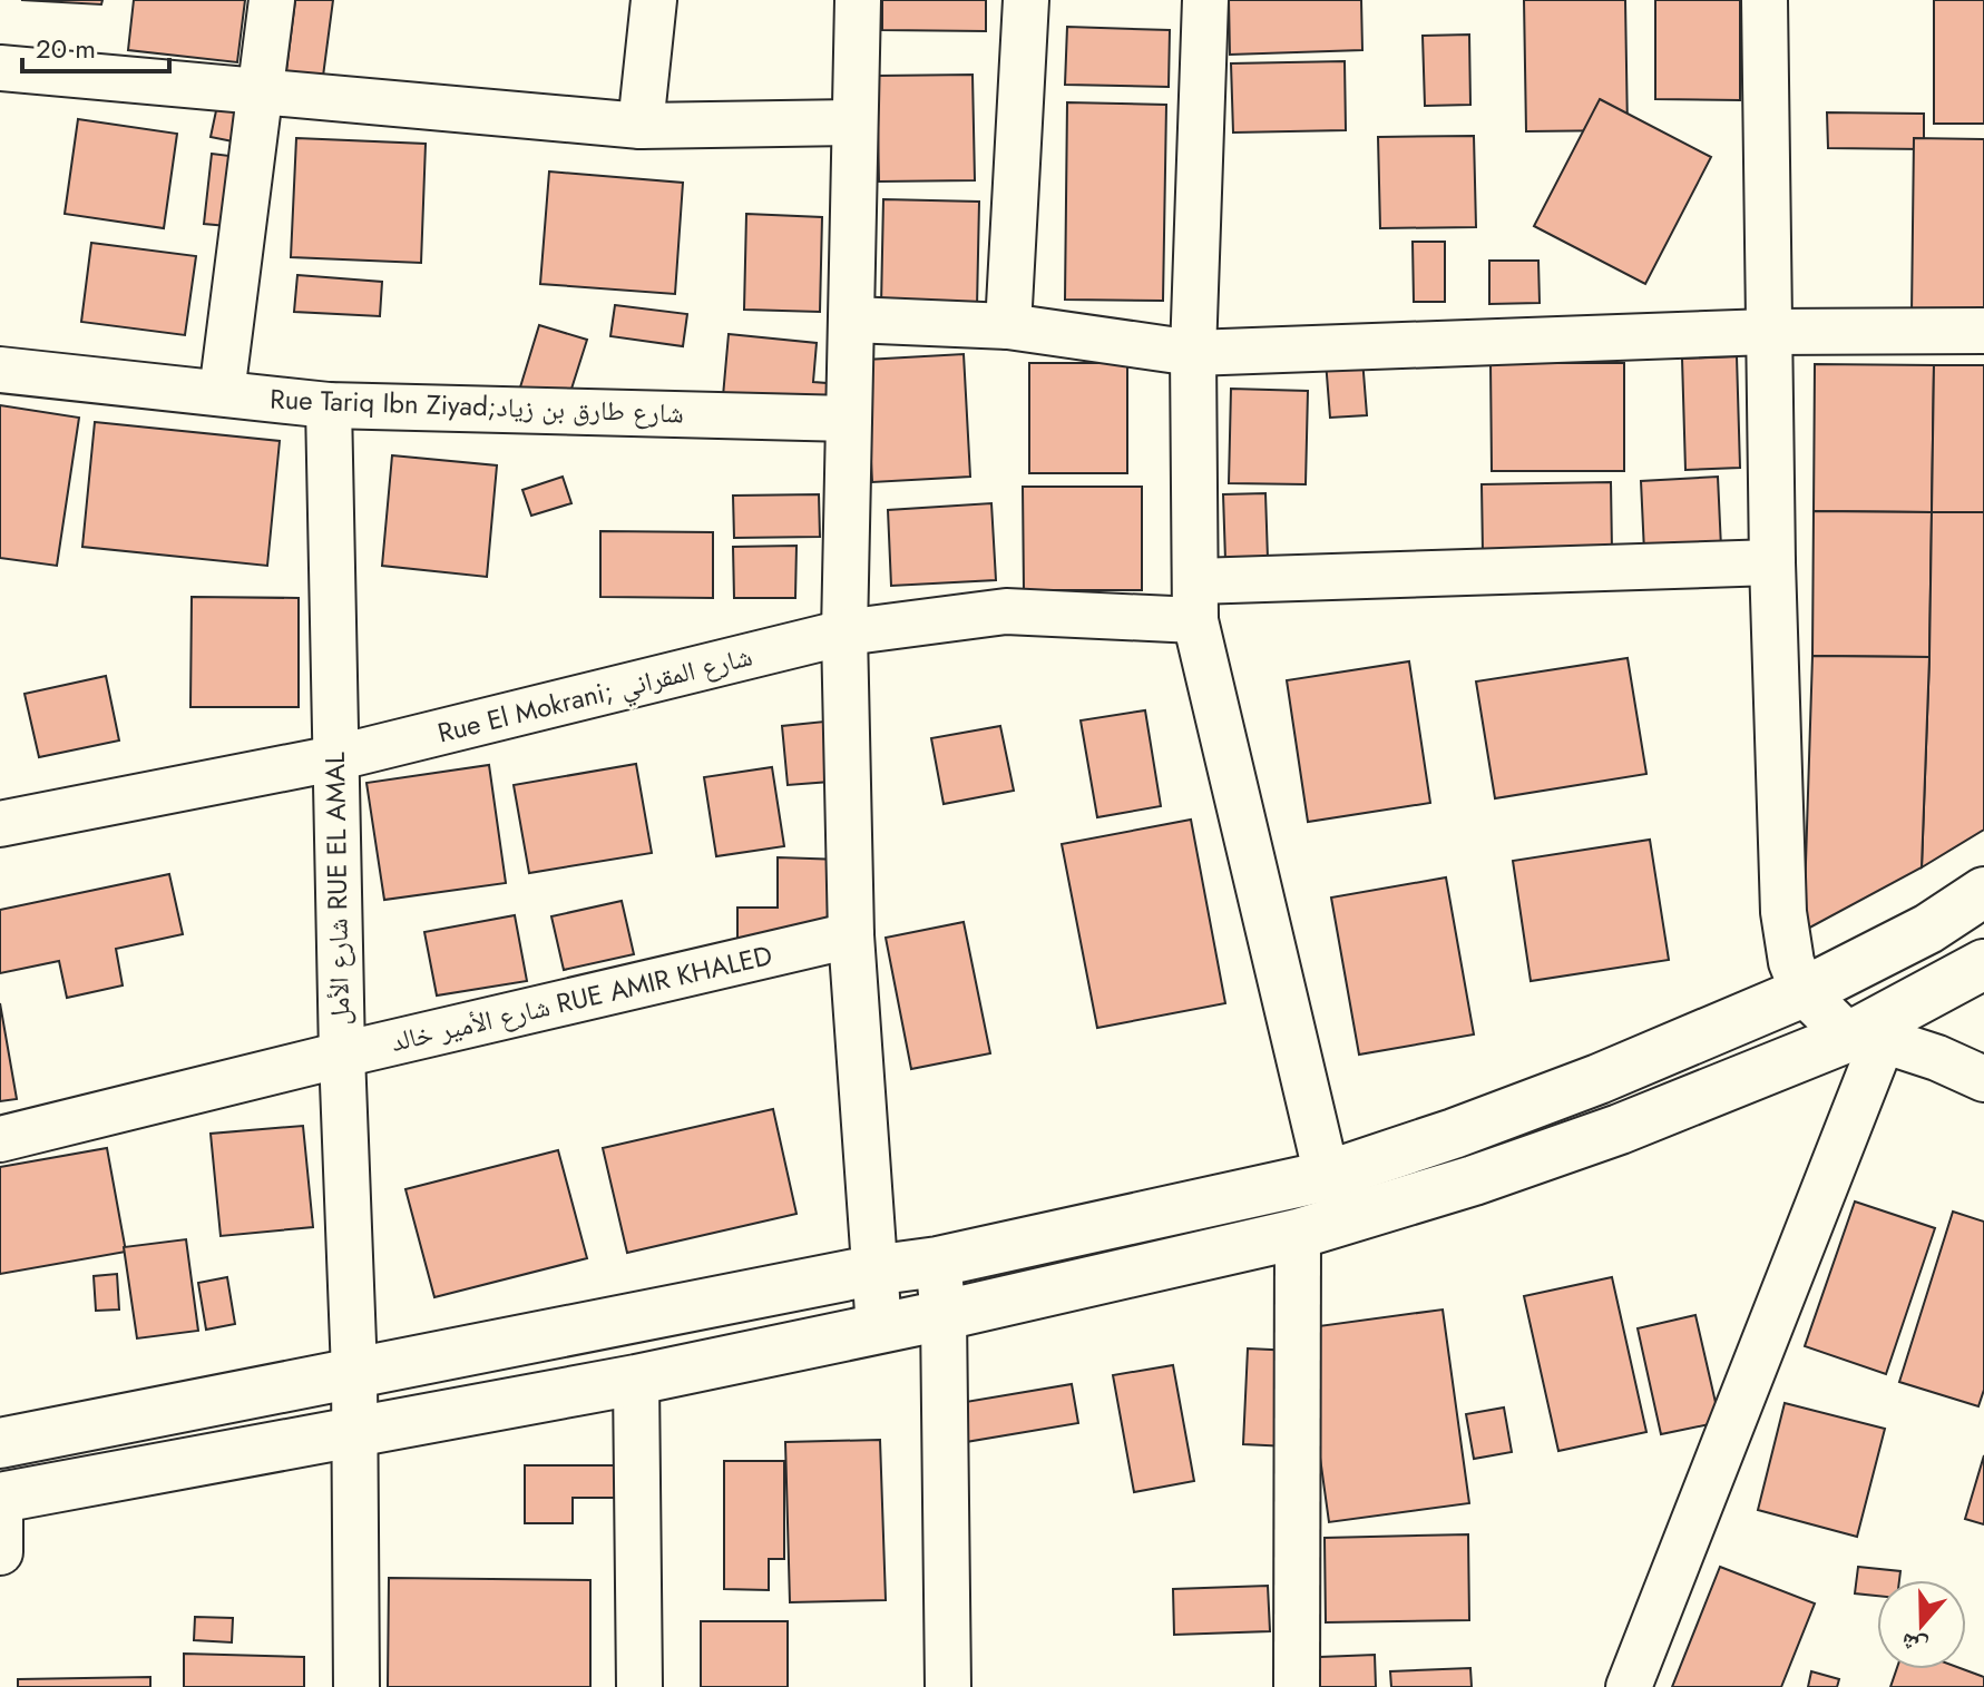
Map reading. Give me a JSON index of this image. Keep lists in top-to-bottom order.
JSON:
{
  "streets": {
    "street": [
      "Rue Tariq Ibn Ziyad;شارع طارق بن زياد",
      "Rue El Mokrani; شارع المقراني",
      "شارع الأمل RUE EL AMAL",
      "شارع الأمير خالد RUE AMIR KHALED"
    ]
  },
  "crossings": [
    ["Rue Tariq Ibn Ziyad;شارع طارق بن زياد", "شارع الأمل RUE EL AMAL"],
    ["Rue El Mokrani; شارع المقراني", "شارع الأمل RUE EL AMAL"],
    ["شارع الأمل RUE EL AMAL", "شارع الأمير خالد RUE AMIR KHALED"]
  ],
  "scale_bar": "20 m",
  "north": "bottom"
}
